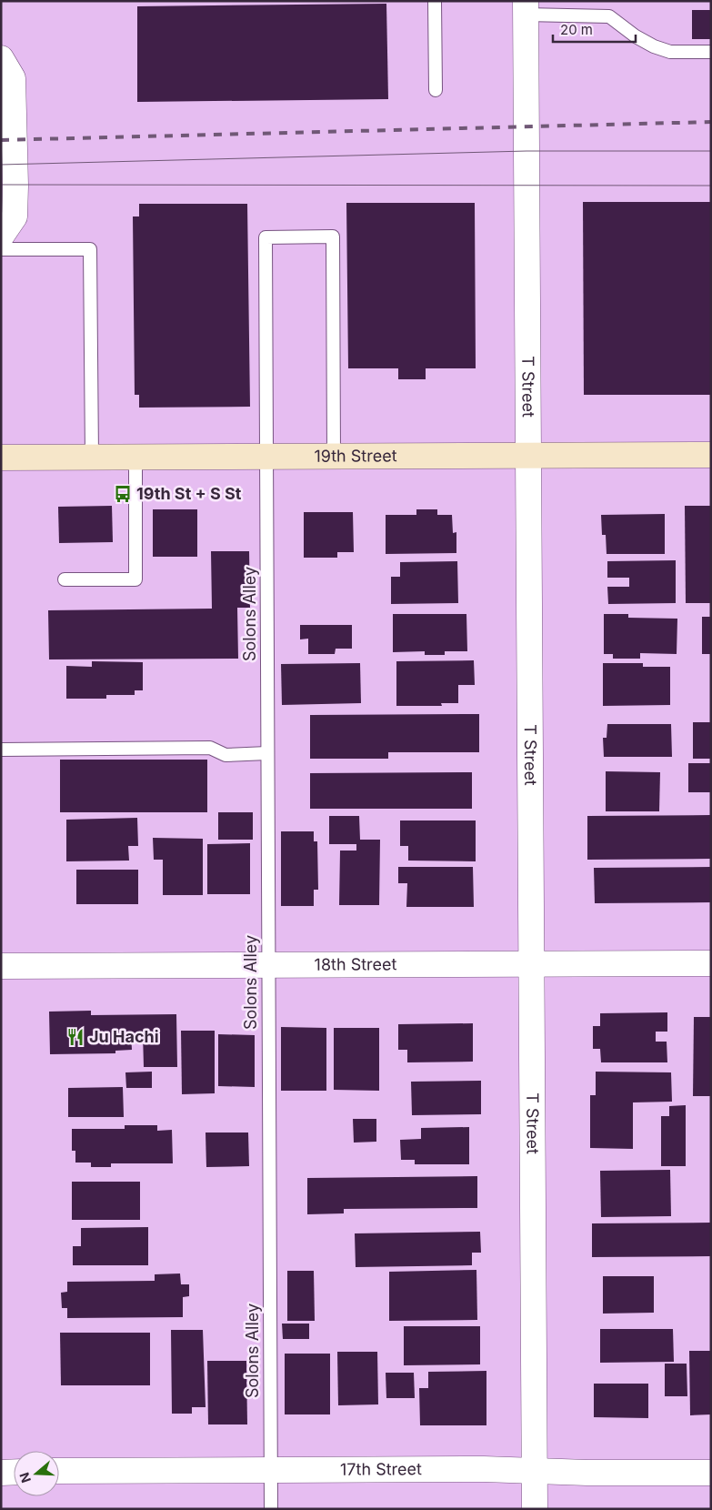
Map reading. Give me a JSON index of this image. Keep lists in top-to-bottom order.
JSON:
{
  "streets": {
    "main road": ["19th Street"],
    "street": ["T Street", "18th Street", "17th Street"],
    "lane": ["Solons Alley"]
  },
  "crossings": [
    ["T Street", "19th Street"],
    ["T Street", "18th Street"],
    ["T Street", "17th Street"],
    ["19th Street", "Solons Alley"],
    ["Solons Alley", "18th Street"],
    ["Solons Alley", "17th Street"]
  ],
  "places": {
    "bus stop": ["19th St + S St"],
    "restaurant": ["Ju Hachi"]
  },
  "scale_bar": "20 m",
  "north": "left"
}
